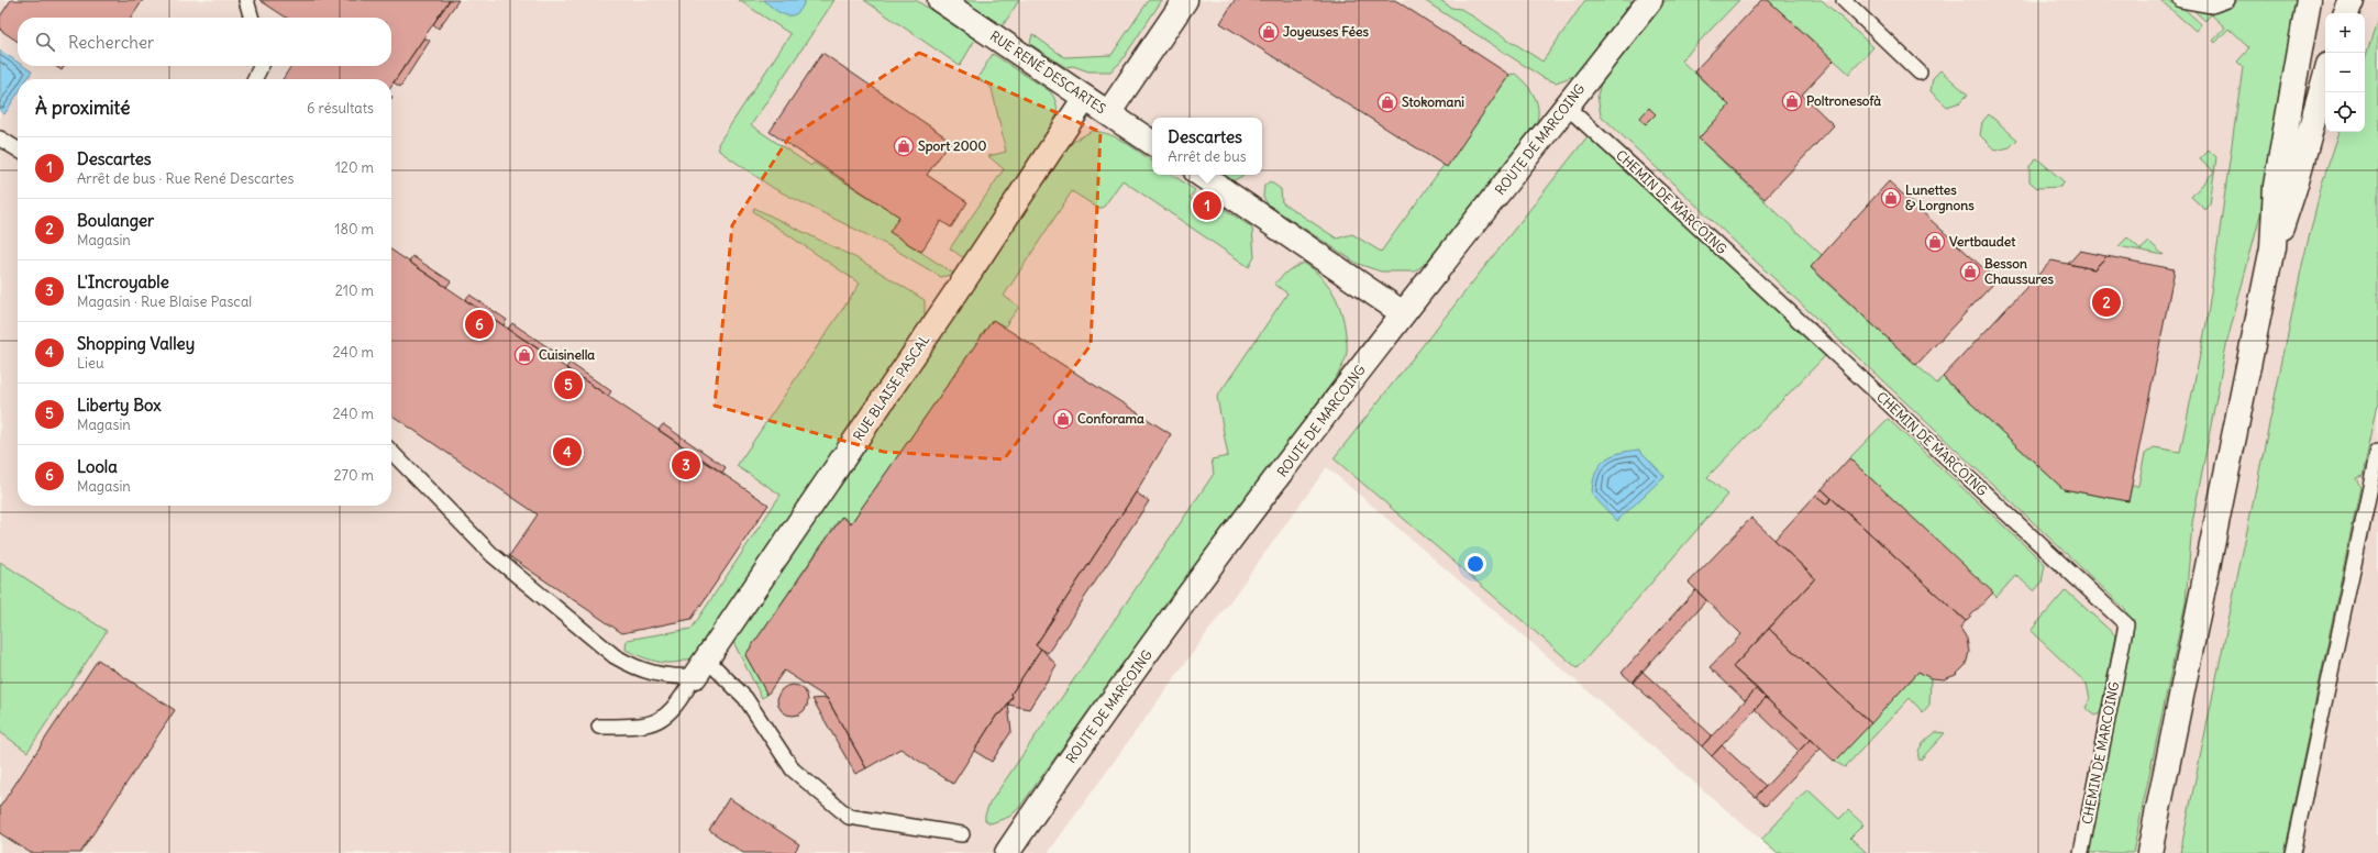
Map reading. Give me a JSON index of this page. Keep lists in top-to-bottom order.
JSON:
{
  "streets": {
    "street": ["RUE RENÉ DESCARTES", "ROUTE DE MARCOING", "RUE BLAISE PASCAL"],
    "lane": ["CHEMIN DE MARCOING"]
  },
  "crossings": [
    ["RUE RENÉ DESCARTES", "RUE BLAISE PASCAL"],
    ["ROUTE DE MARCOING", "CHEMIN DE MARCOING"]
  ],
  "places": {
    "shop": [
      "Joyeuses Fées",
      "Poltronesofà",
      "Stokomani",
      "Sport 2000",
      "Lunettes & Lorgnons",
      "Vertbaudet",
      "Besson Chaussures",
      "Cuisinella",
      "Conforama"
    ]
  },
  "page": {
    "map_buttons": ["+", "−"],
    "search": "Rechercher",
    "heading": ["À proximité", "6 résultats"],
    "popup": ["Descartes", "Arrêt de bus"],
    "list": [
      {
        "mark": "1",
        "name": "Descartes",
        "note": "Arrêt de bus · Rue René Descartes",
        "value": "120 m"
      },
      {
        "mark": "2",
        "name": "Boulanger",
        "note": "Magasin",
        "value": "180 m"
      },
      {
        "mark": "3",
        "name": "L'Incroyable",
        "note": "Magasin · Rue Blaise Pascal",
        "value": "210 m"
      },
      {
        "mark": "4",
        "name": "Shopping Valley",
        "note": "Lieu",
        "value": "240 m"
      },
      {
        "mark": "5",
        "name": "Liberty Box",
        "note": "Magasin",
        "value": "240 m"
      },
      {
        "mark": "6",
        "name": "Loola",
        "note": "Magasin",
        "value": "270 m"
      }
    ],
    "pins": [
      "1",
      "2",
      "6",
      "5",
      "4",
      "3"
    ]
  }
}
